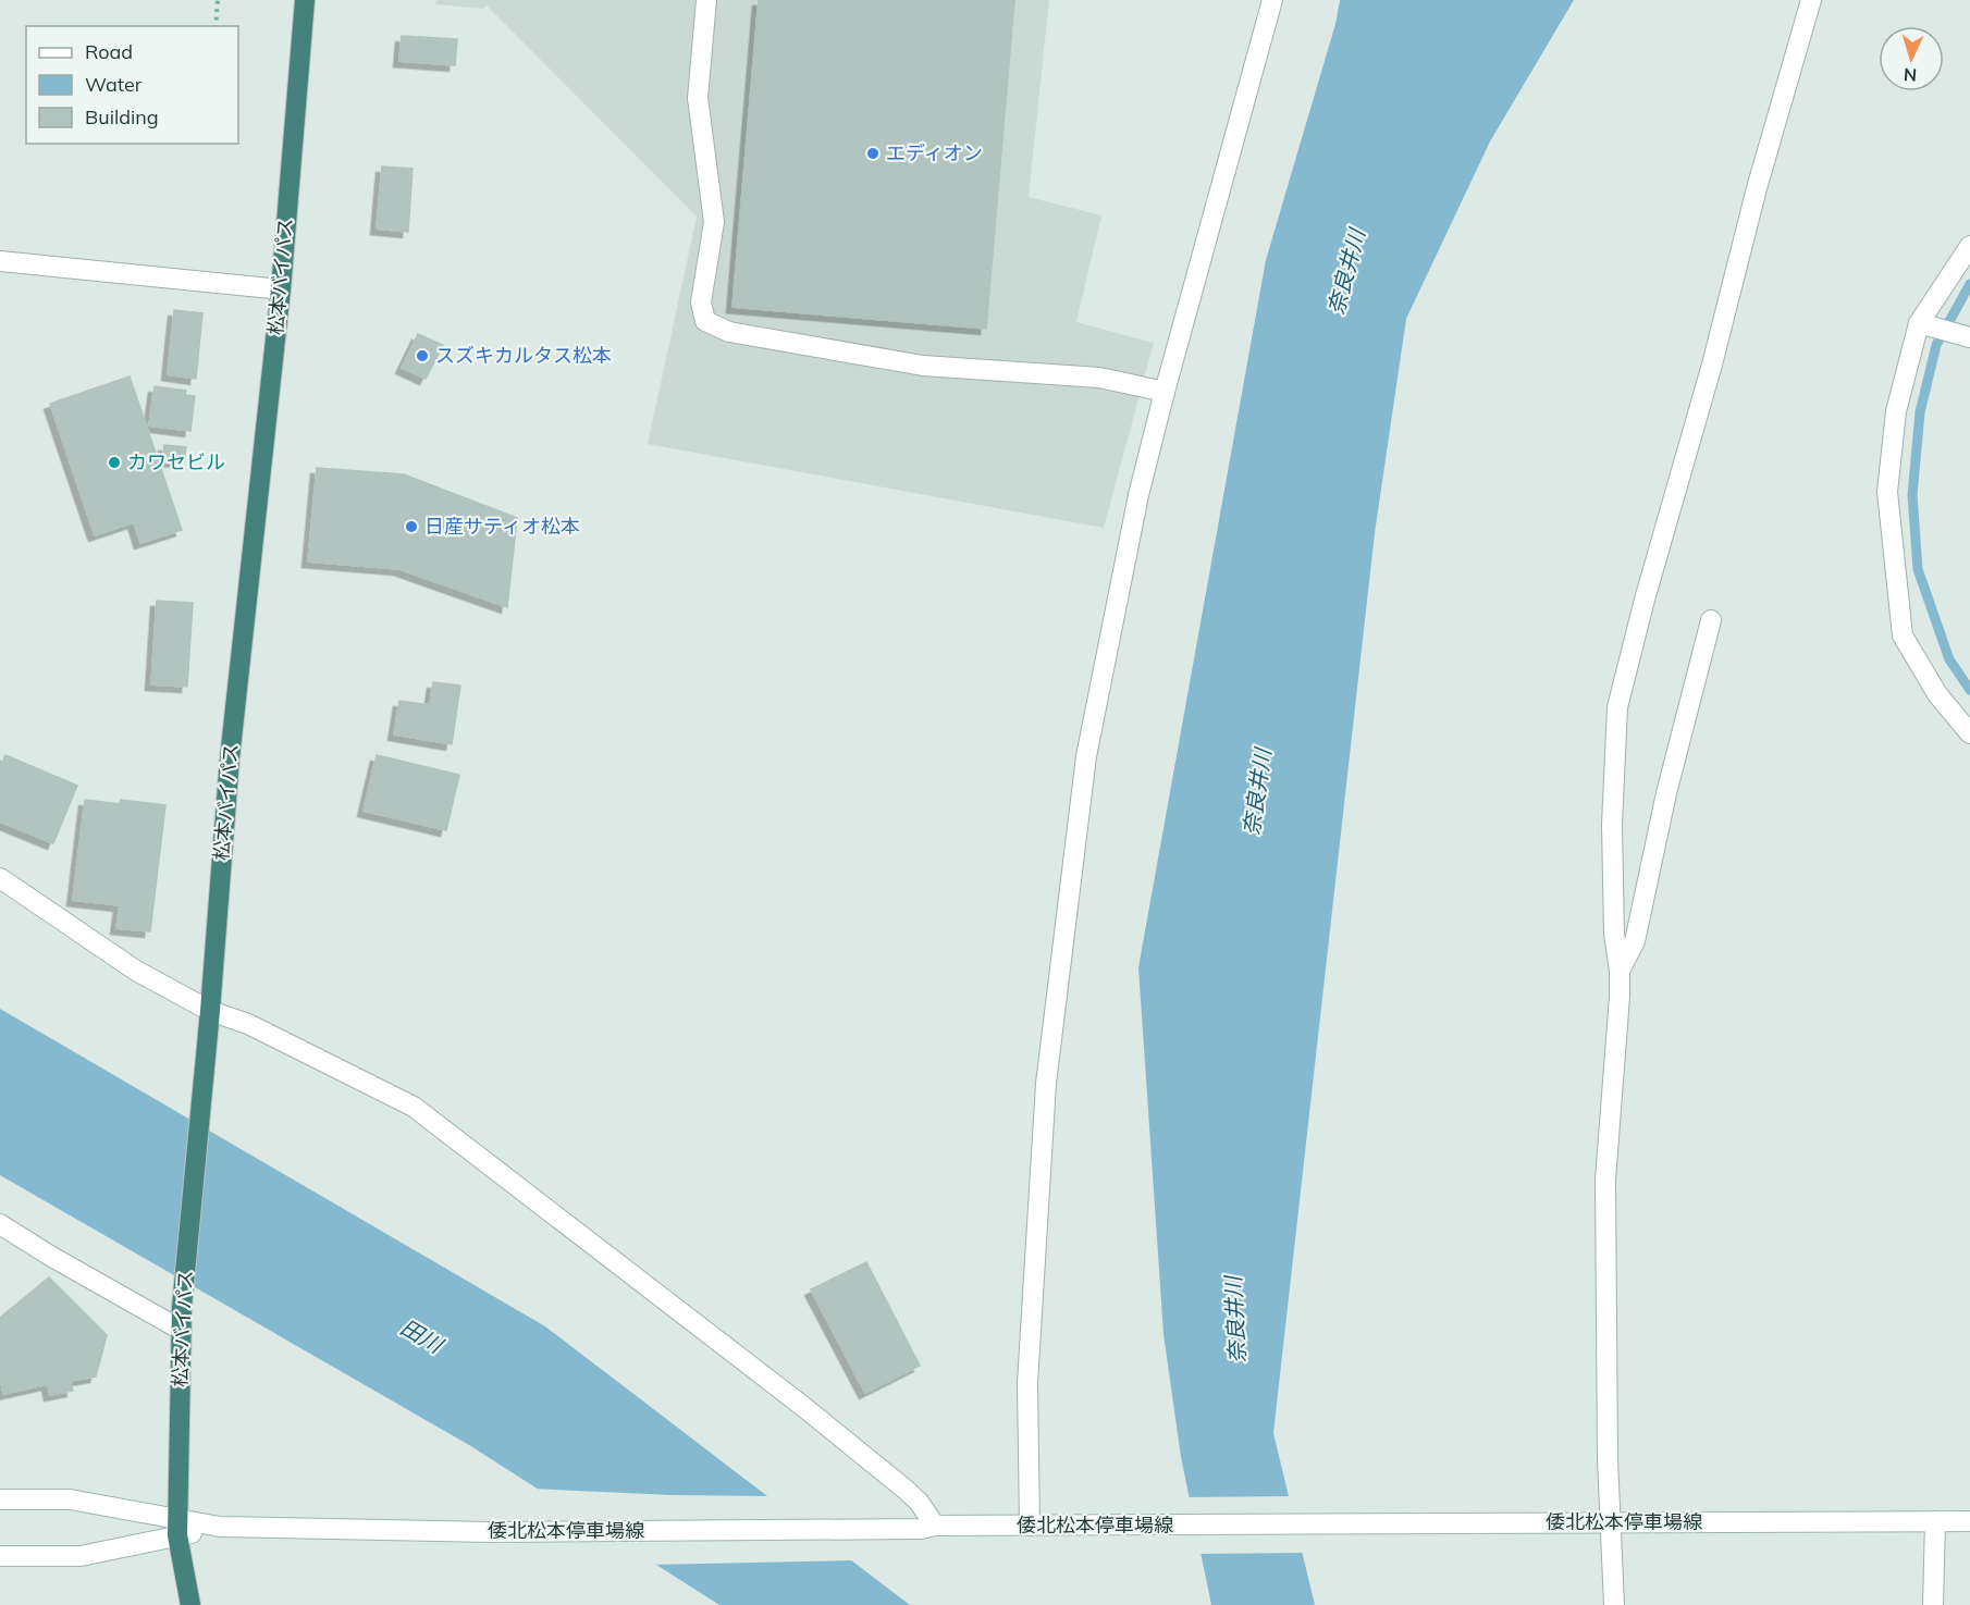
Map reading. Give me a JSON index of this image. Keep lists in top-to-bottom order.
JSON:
{
  "streets": {
    "highway": ["松本バイパス"],
    "street": ["倭北松本停車場線"]
  },
  "crossings": [
    ["松本バイパス", "倭北松本停車場線"]
  ],
  "water": ["奈良井川", "田川"],
  "places": [
    "エディオン",
    "スズキカルタス松本",
    "カワセビル",
    "日産サティオ松本"
  ],
  "legend": ["Road", "Water", "Building"],
  "north": "bottom"
}
